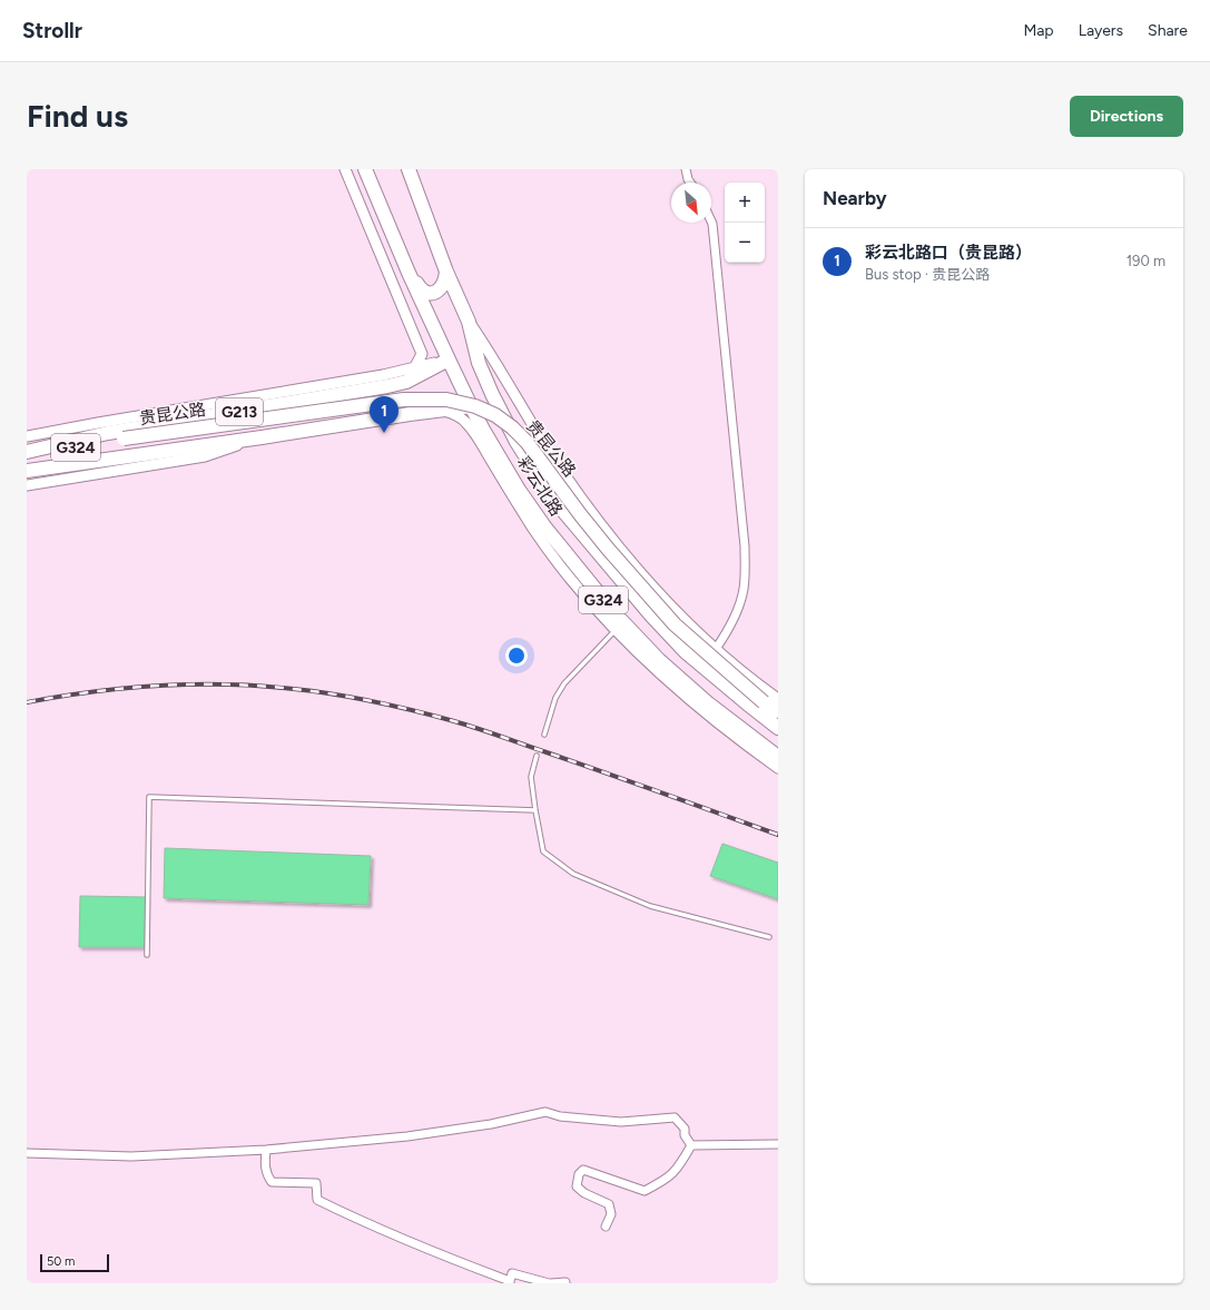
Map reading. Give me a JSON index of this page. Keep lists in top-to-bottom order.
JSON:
{
  "streets": {
    "highway": [
      "G213",
      "贵昆公路",
      "G324",
      "彩云北路"
    ]
  },
  "crossings": [
    ["G213", "彩云北路"]
  ],
  "scale_bar": "50 m",
  "north": "bottom right",
  "page": {
    "header": "Strollr",
    "nav": ["Map", "Layers", "Share"],
    "buttons": "Directions",
    "title": "Find us",
    "heading": "Nearby",
    "map_buttons": ["+", "−"],
    "list": [
      {
        "mark": "1",
        "name": "彩云北路口（贵昆路）",
        "note": "Bus stop · 贵昆公路",
        "value": "190 m"
      }
    ],
    "pins": "1",
    "scale": "50 m"
  }
}
